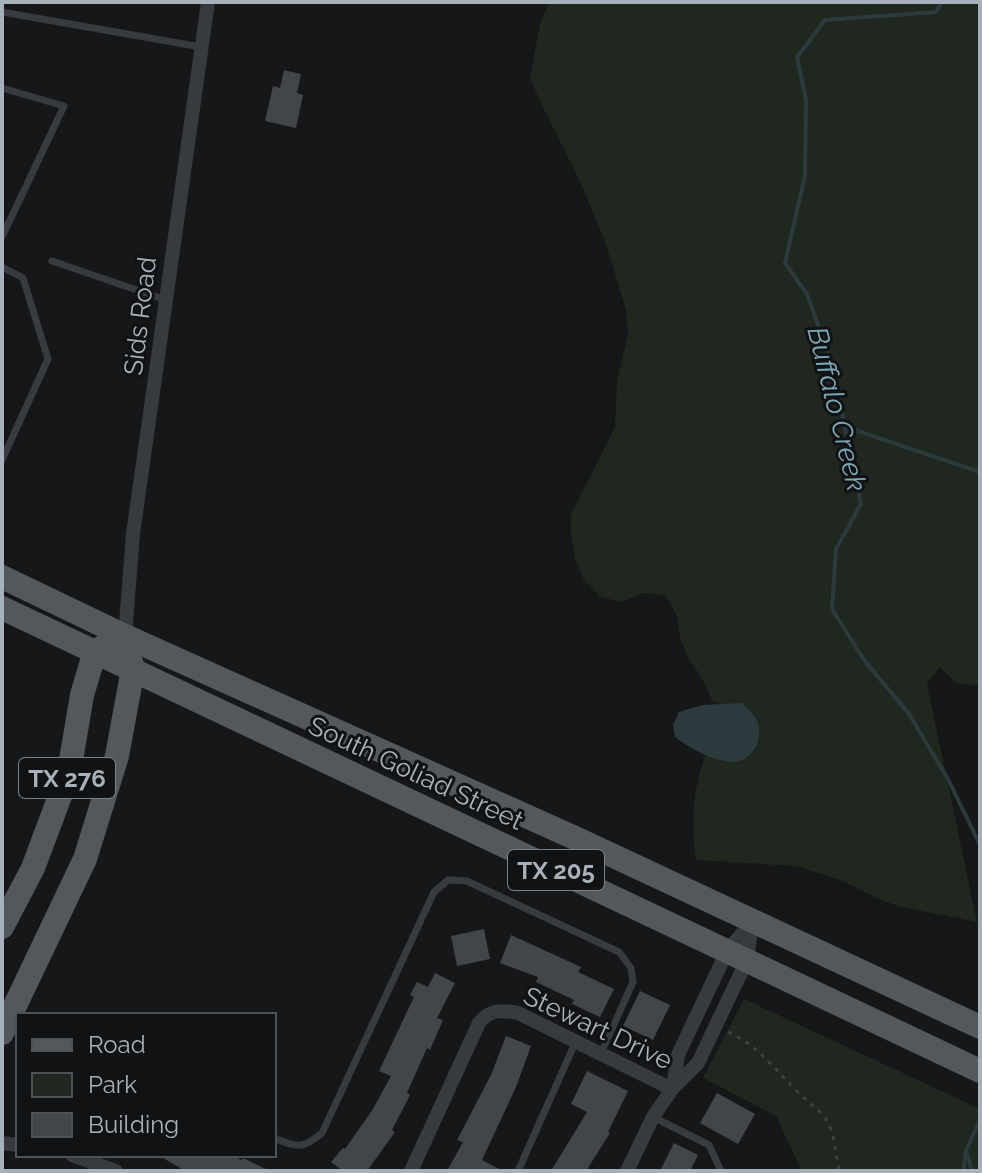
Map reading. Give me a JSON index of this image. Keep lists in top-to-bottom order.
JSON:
{
  "streets": {
    "main road": ["South Goliad Street", "TX 276", "TX 205"],
    "street": ["Sids Road", "Stewart Drive"]
  },
  "crossings": [
    ["Sids Road", "South Goliad Street"],
    ["Sids Road", "TX 276"],
    ["South Goliad Street", "TX 276"]
  ],
  "water": ["Buffalo Creek"],
  "legend": ["Road", "Park", "Building"]
}
